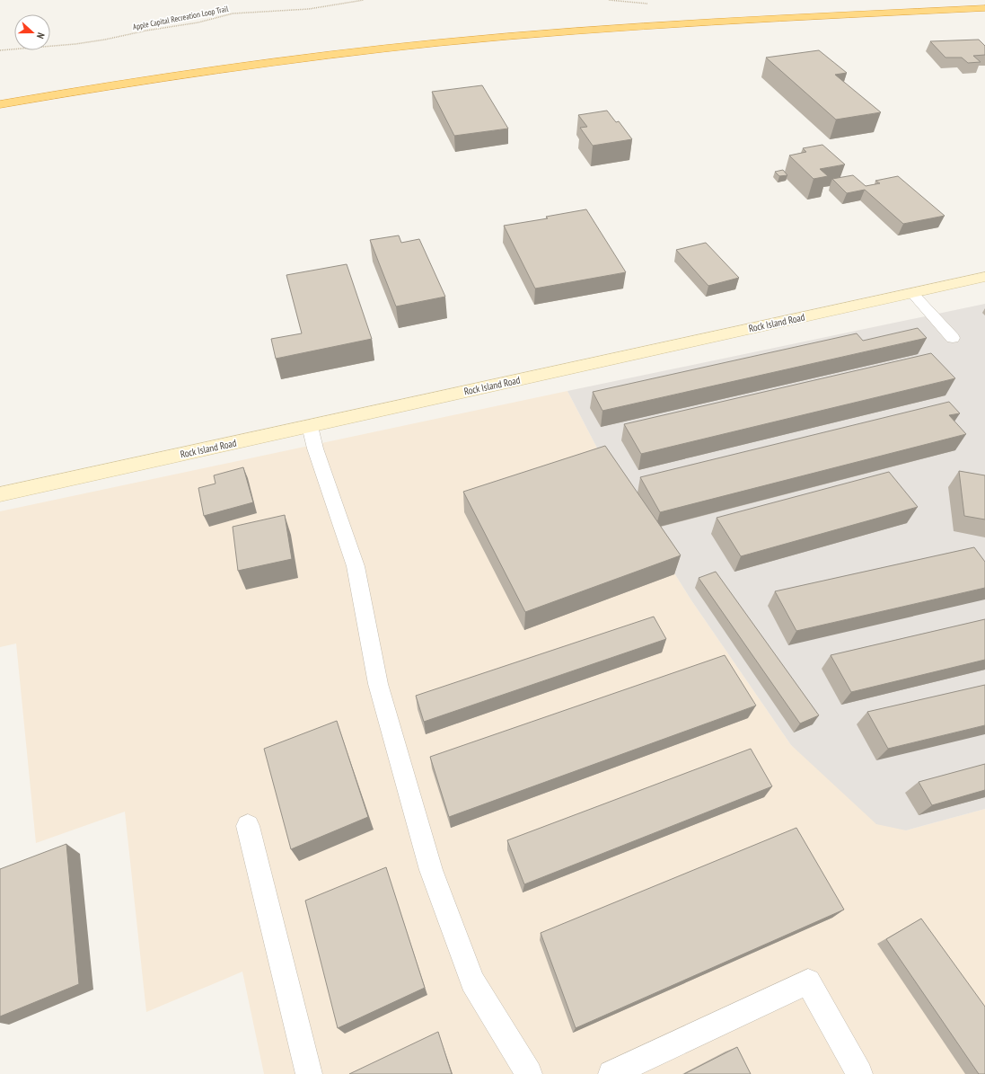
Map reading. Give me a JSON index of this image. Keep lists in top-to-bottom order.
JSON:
{
  "streets": {
    "main road": ["Rock Island Road"],
    "path": ["Apple Capital Recreation Loop Trail"]
  },
  "north": "right"
}
